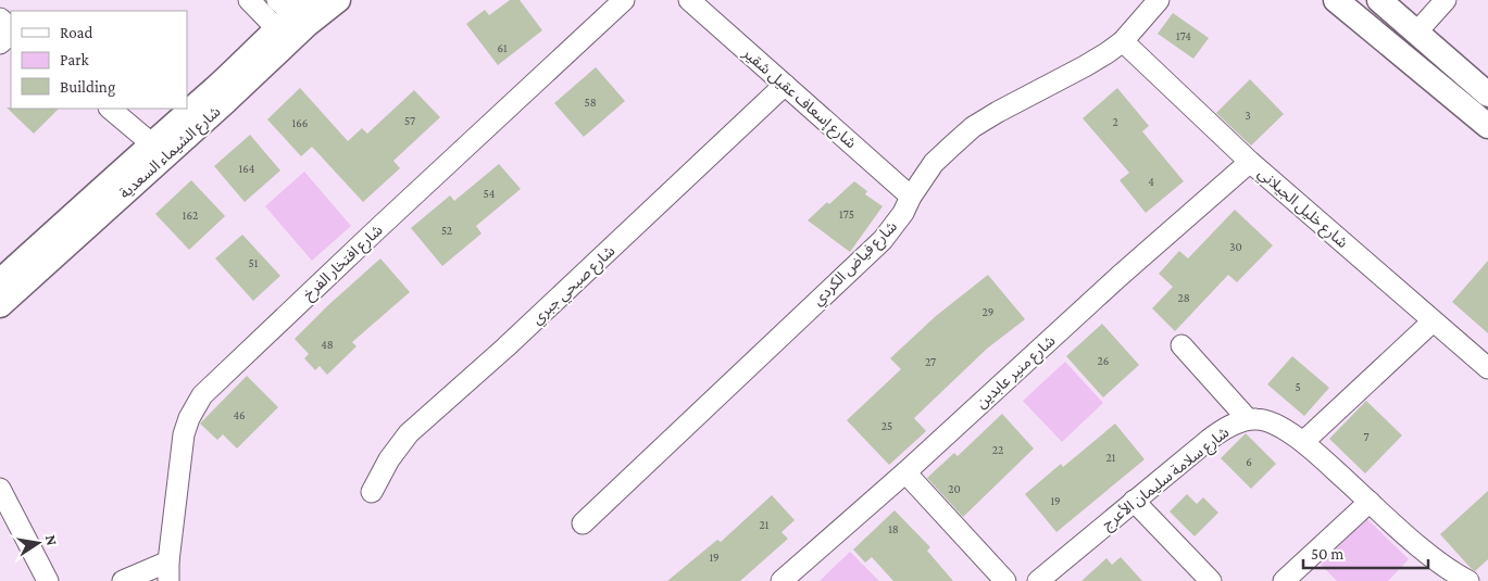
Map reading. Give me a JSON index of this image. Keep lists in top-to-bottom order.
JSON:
{
  "streets": {
    "street": [
      "شارع إسعاف عقيل شقير",
      "شارع الشيماء السعدية",
      "شارع خليل الجيلاني",
      "شارع افتخار الفرخ",
      "شارع فياض الكردي",
      "شارع صبحي جبري",
      "شارع منير عابدين",
      "شارع سلامة سليمان الأعرج"
    ]
  },
  "crossings": [
    ["شارع إسعاف عقيل شقير", "شارع فياض الكردي"],
    ["شارع إسعاف عقيل شقير", "شارع صبحي جبري"],
    ["شارع خليل الجيلاني", "شارع فياض الكردي"],
    ["شارع خليل الجيلاني", "شارع منير عابدين"]
  ],
  "house_numbers": [
    "174",
    "61",
    "58",
    "3",
    "57",
    "2",
    "166",
    "164",
    "4",
    "54",
    "175",
    "162",
    "52",
    "30",
    "51",
    "28",
    "29",
    "48",
    "26",
    "27",
    "5",
    "46",
    "25",
    "7",
    "22",
    "21",
    "6",
    "20",
    "19",
    "21",
    "18",
    "19"
  ],
  "legend": ["Road", "Park", "Building"],
  "scale_bar": "50 m",
  "north": "right"
}
